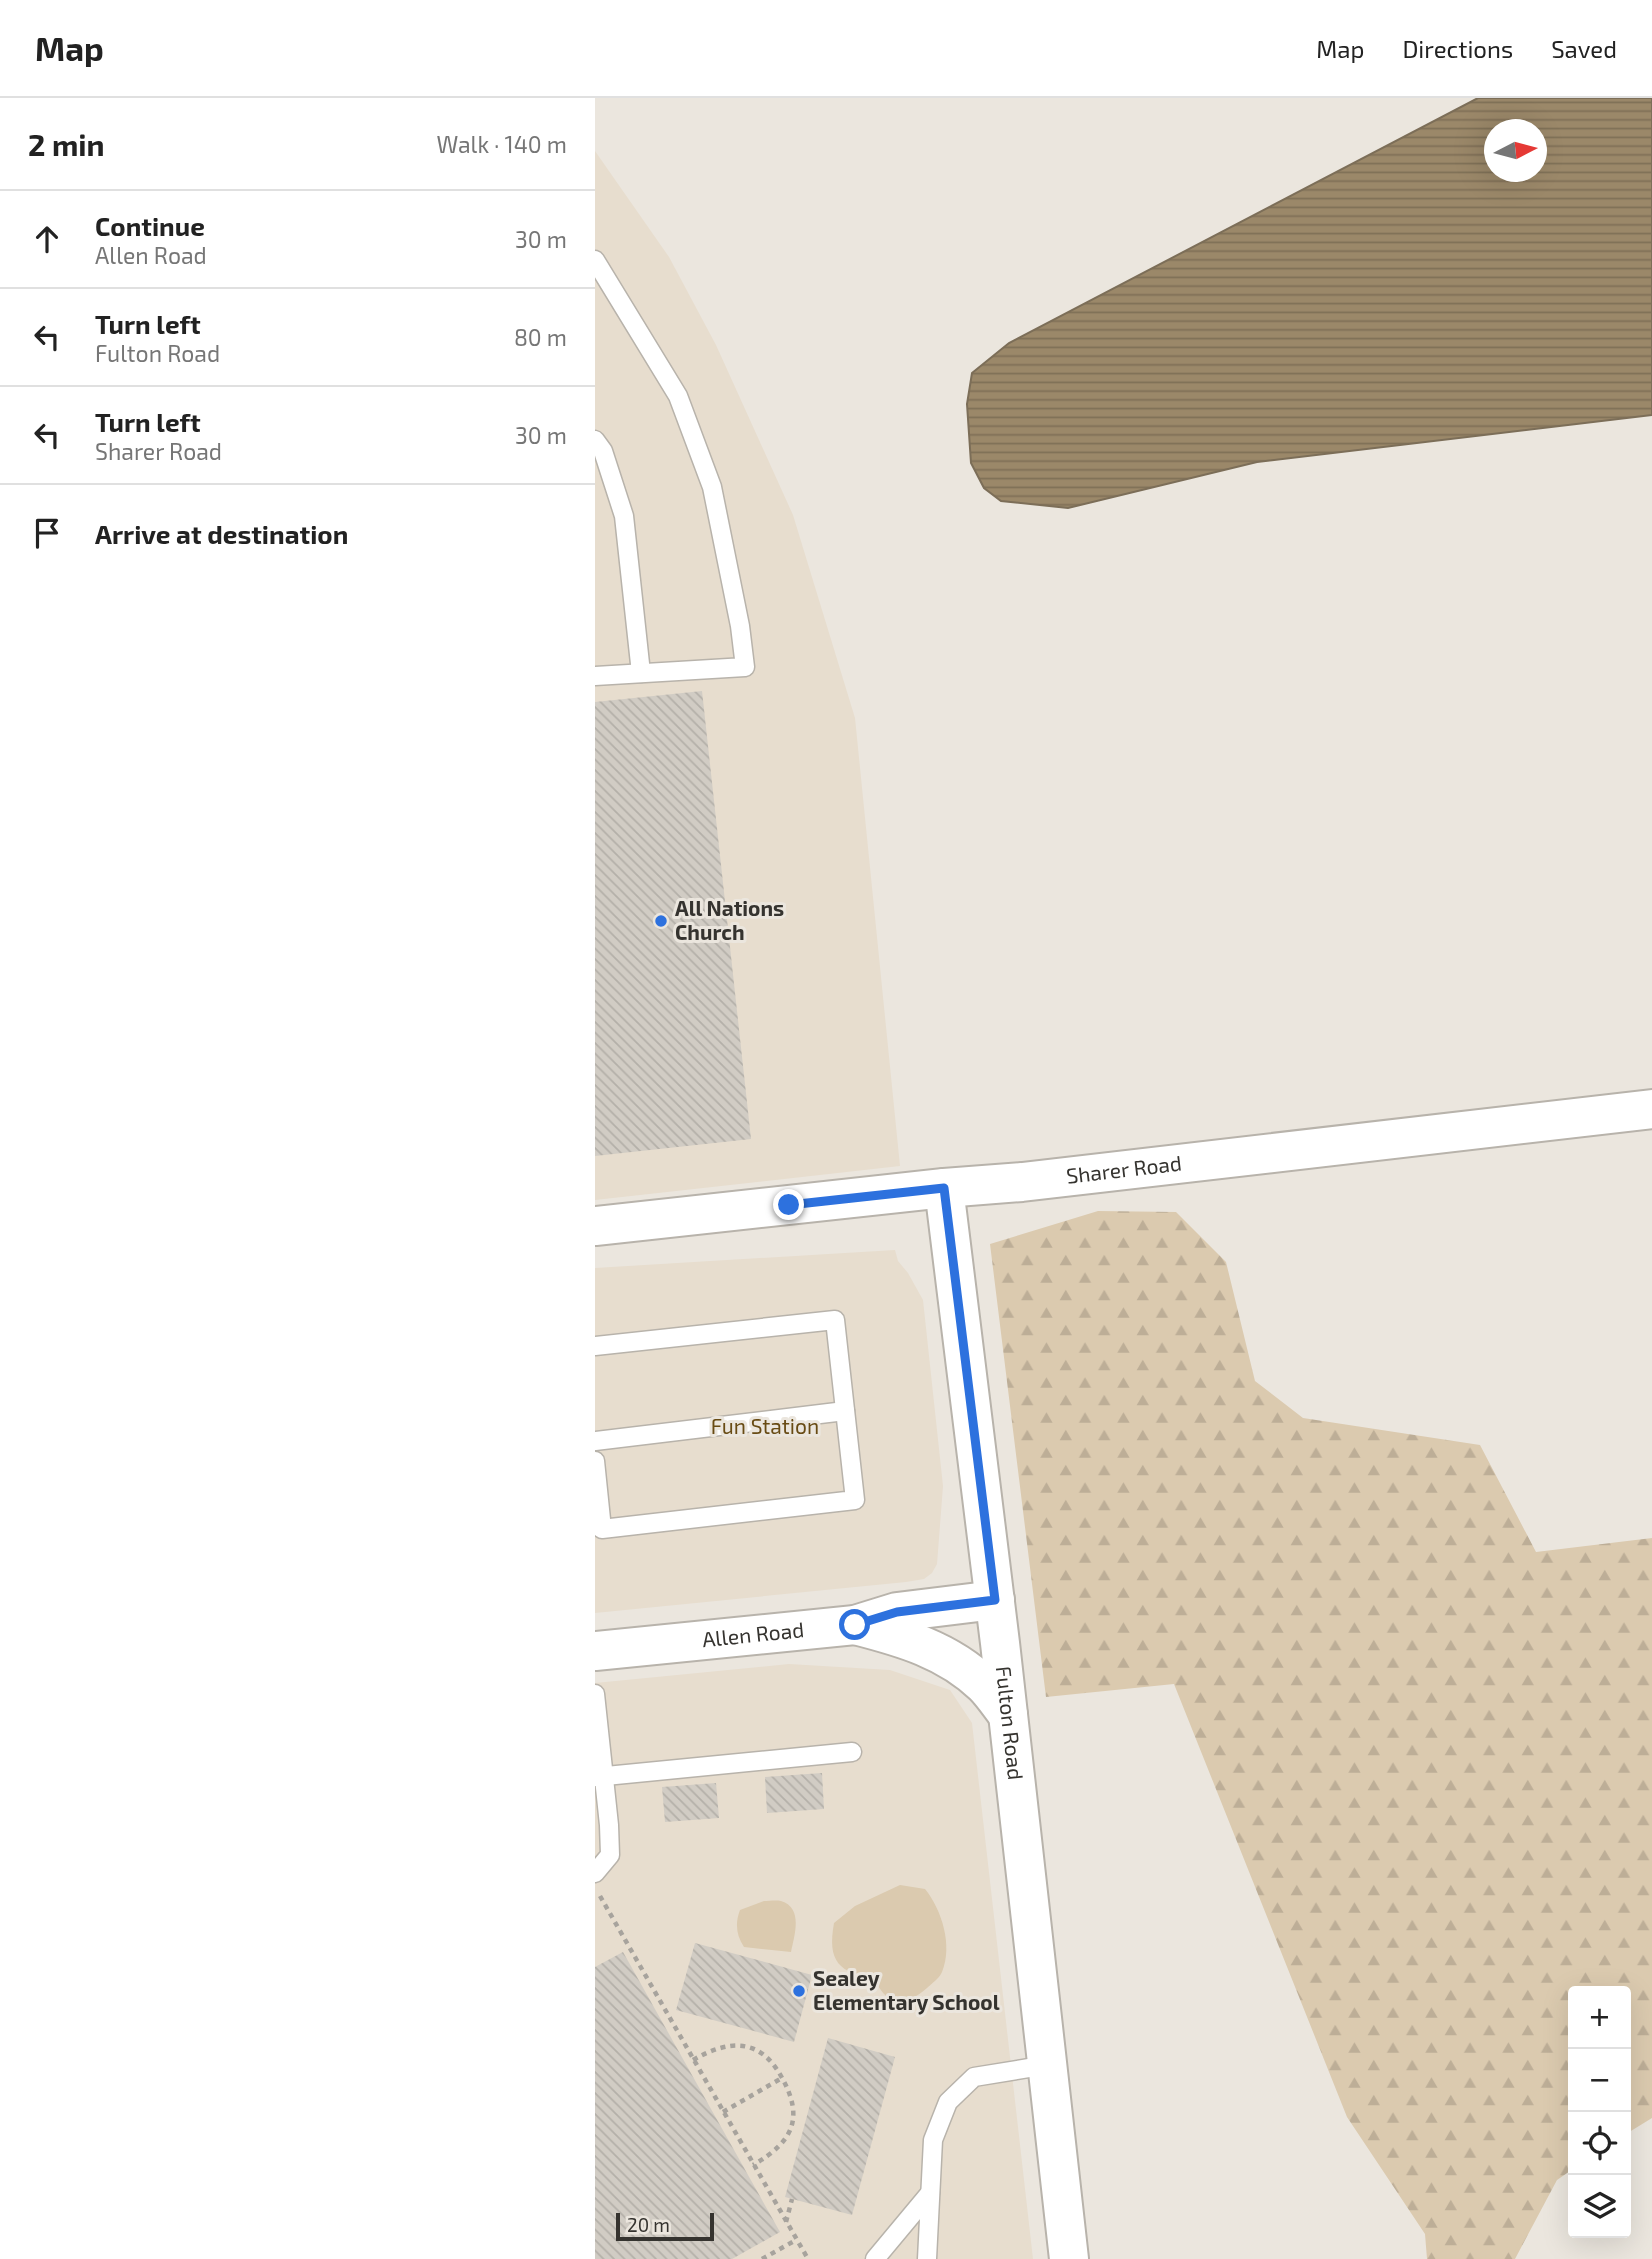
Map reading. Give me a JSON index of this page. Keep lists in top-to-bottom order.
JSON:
{
  "streets": {
    "street": ["Sharer Road", "Allen Road", "Fulton Road"]
  },
  "crossings": [
    ["Sharer Road", "Fulton Road"],
    ["Allen Road", "Fulton Road"]
  ],
  "parks": ["Fun Station"],
  "places": ["All Nations Church", "Sealey Elementary School"],
  "scale_bar": "20 m",
  "north": "right",
  "page": {
    "header": "Map",
    "nav": ["Map", "Directions", "Saved"],
    "heading": ["2 min", "Walk · 140 m"],
    "list": [
      ["Continue", "Allen Road", "30 m"],
      ["Turn left", "Fulton Road", "80 m"],
      ["Turn left", "Sharer Road", "30 m"],
      "Arrive at destination"
    ],
    "map_buttons": ["+", "−"],
    "scale": "20 m"
  }
}
